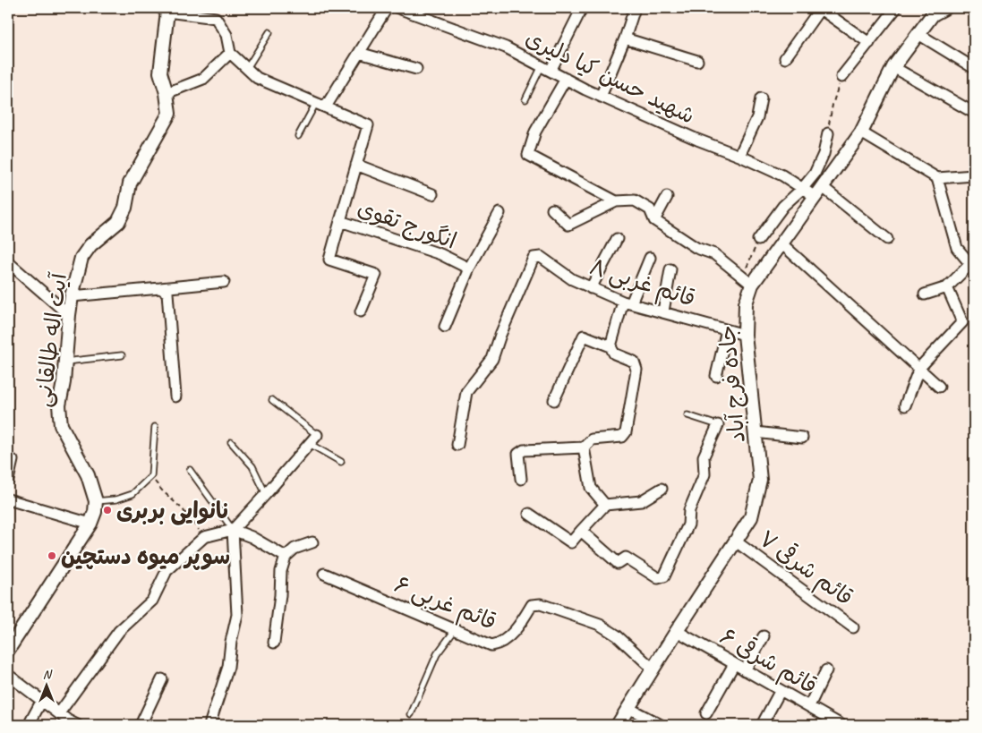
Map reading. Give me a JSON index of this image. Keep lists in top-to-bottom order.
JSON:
{
  "streets": {
    "street": [
      "شهید حسن کیا دلیری",
      "انگورج تقوی",
      "قائم غربی ۸",
      "آیت اله طالقانی",
      "جاده فرج آباد",
      "قائم شرقی ۷",
      "قائم غربی ۶",
      "قائم شرقی ۶"
    ]
  },
  "crossings": [
    ["شهید حسن کیا دلیری", "جاده فرج آباد"],
    ["قائم غربی ۸", "جاده فرج آباد"],
    ["جاده فرج آباد", "قائم شرقی ۷"],
    ["جاده فرج آباد", "قائم غربی ۶"],
    ["جاده فرج آباد", "قائم شرقی ۶"]
  ],
  "places": ["نانوایی بربری", "سوپر میوه دستچین"],
  "north": "top"
}
